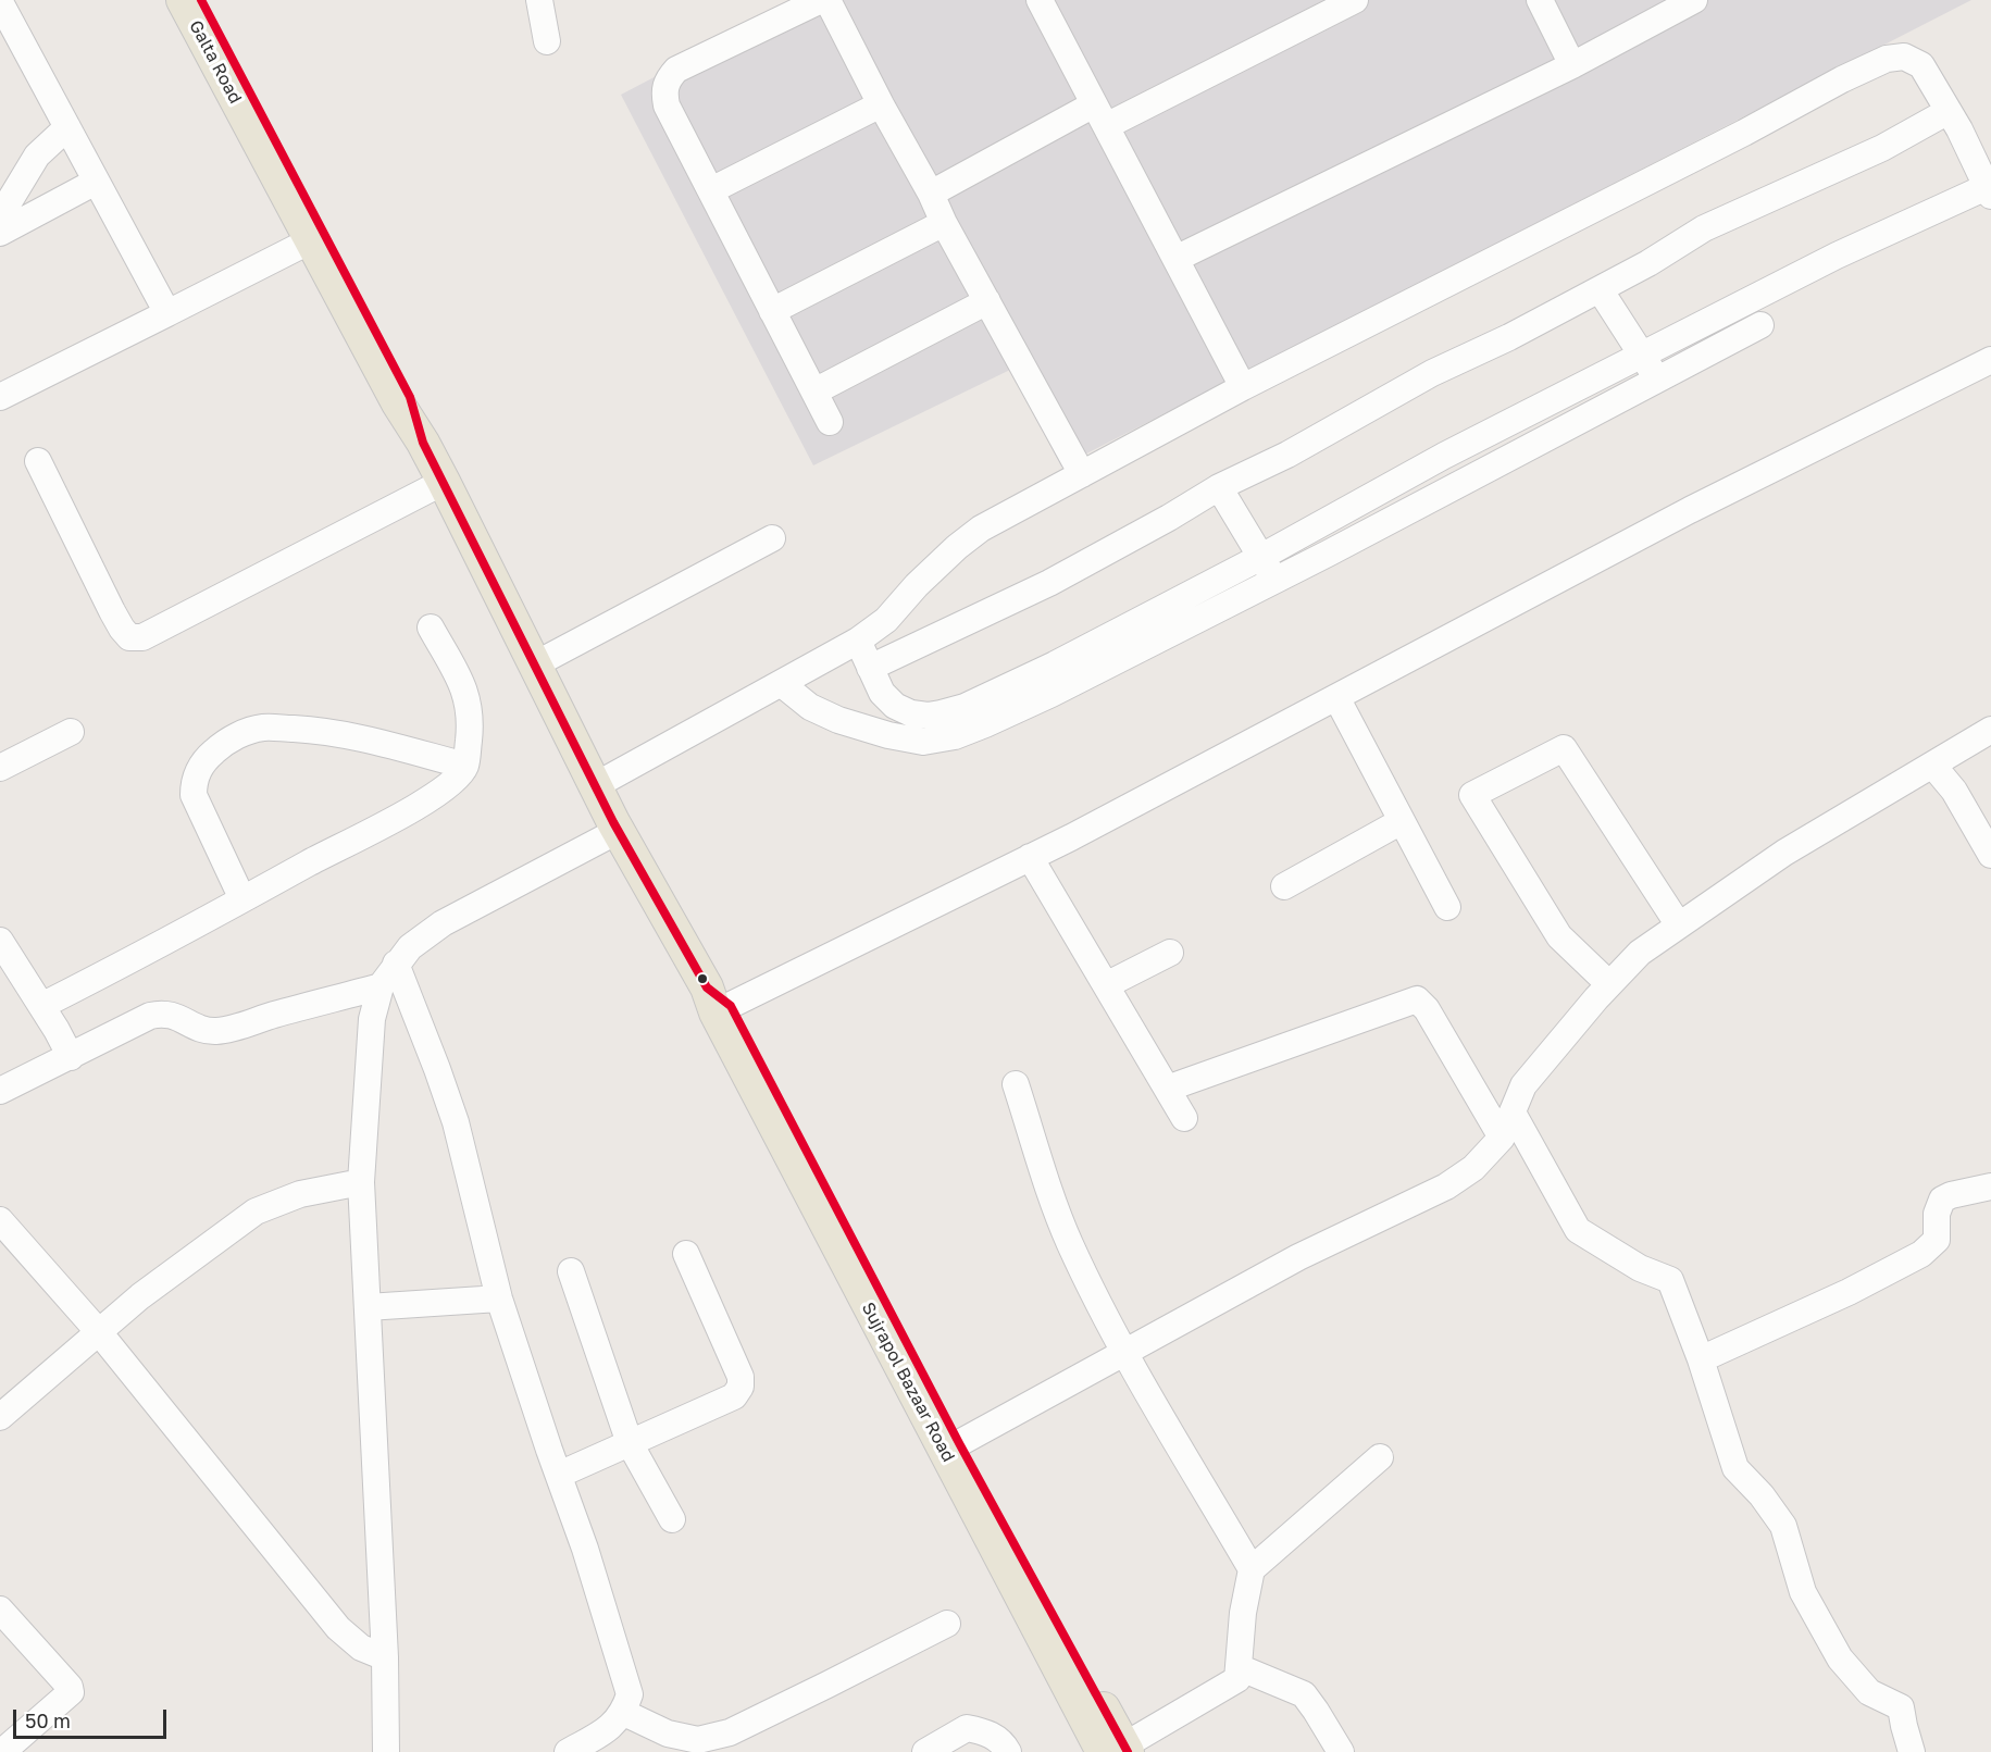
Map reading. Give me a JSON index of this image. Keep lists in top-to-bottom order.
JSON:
{
  "streets": {
    "main road": ["Galta Road", "Sujrapol Bazaar Road"]
  },
  "crossings": [
    ["Galta Road", "Sujrapol Bazaar Road"]
  ],
  "scale_bar": "50 m"
}
